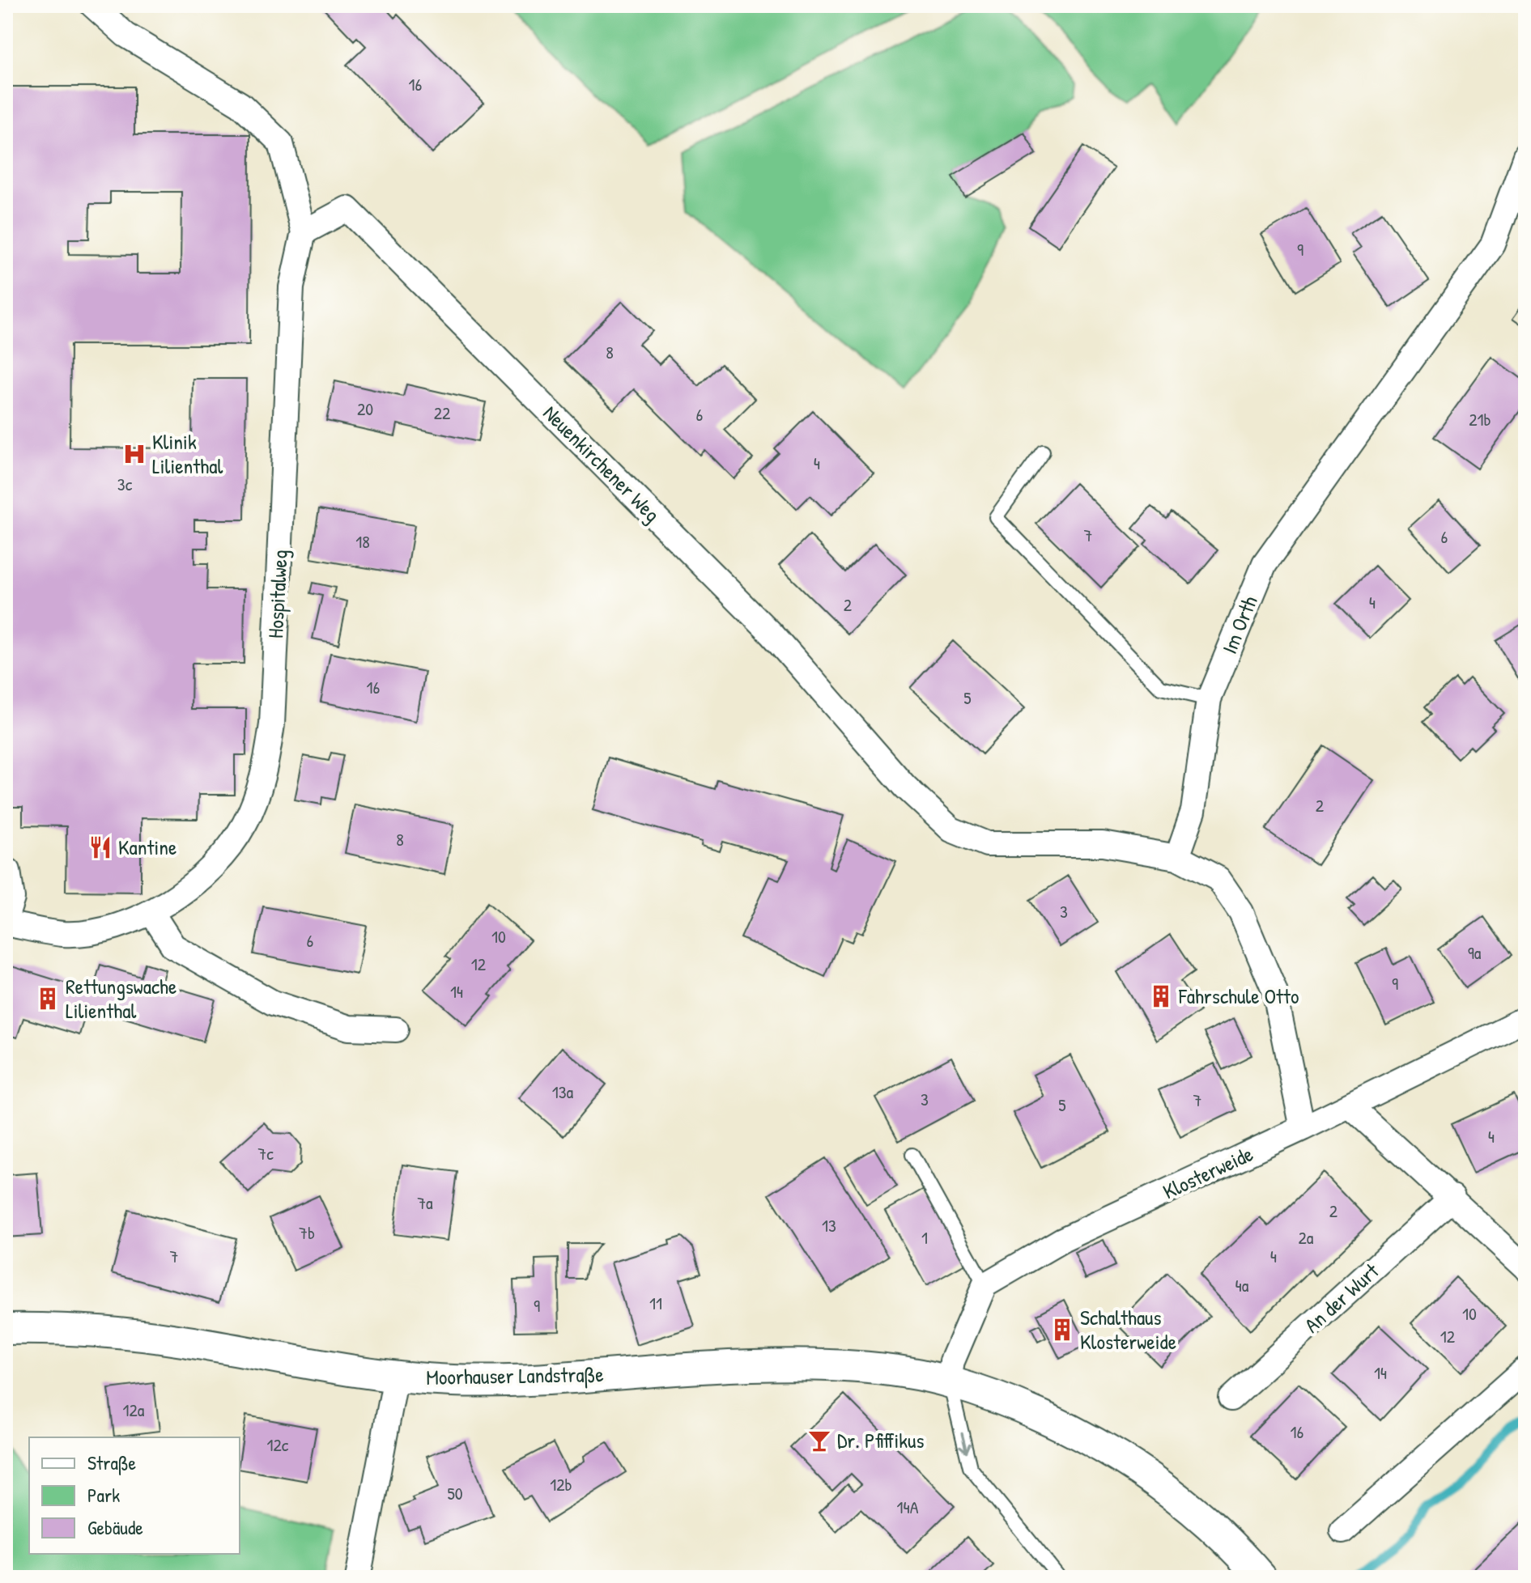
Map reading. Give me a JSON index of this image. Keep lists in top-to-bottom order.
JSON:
{
  "streets": {
    "street": [
      "Neuenkirchener Weg",
      "Hospitalweg",
      "Im Orth",
      "Klosterweide",
      "An der Wurt",
      "Moorhauser Landstraße"
    ]
  },
  "crossings": [
    ["Neuenkirchener Weg", "Hospitalweg"],
    ["Neuenkirchener Weg", "Im Orth"]
  ],
  "places": {
    "hospital": ["Klinik Lilienthal"],
    "restaurant": ["Kantine"],
    "building": ["Fahrschule Otto", "Rettungswache Lilienthal", "Schalthaus Klosterweide"],
    "bar": ["Dr. Pfiffikus"]
  },
  "house_numbers": [
    "16",
    "9",
    "8",
    "20",
    "22",
    "6",
    "21b",
    "4",
    "3c",
    "7",
    "6",
    "18",
    "4",
    "2",
    "16",
    "5",
    "2",
    "8",
    "3",
    "10",
    "6",
    "9a",
    "12",
    "9",
    "14",
    "13a",
    "3",
    "7",
    "5",
    "4",
    "7c",
    "7a",
    "2",
    "13",
    "7b",
    "1",
    "2a",
    "7",
    "4",
    "4a",
    "11",
    "9",
    "10",
    "12",
    "14",
    "12a",
    "16",
    "12c",
    "12b",
    "50",
    "14A"
  ],
  "legend": ["Straße", "Park", "Gebäude"]
}
